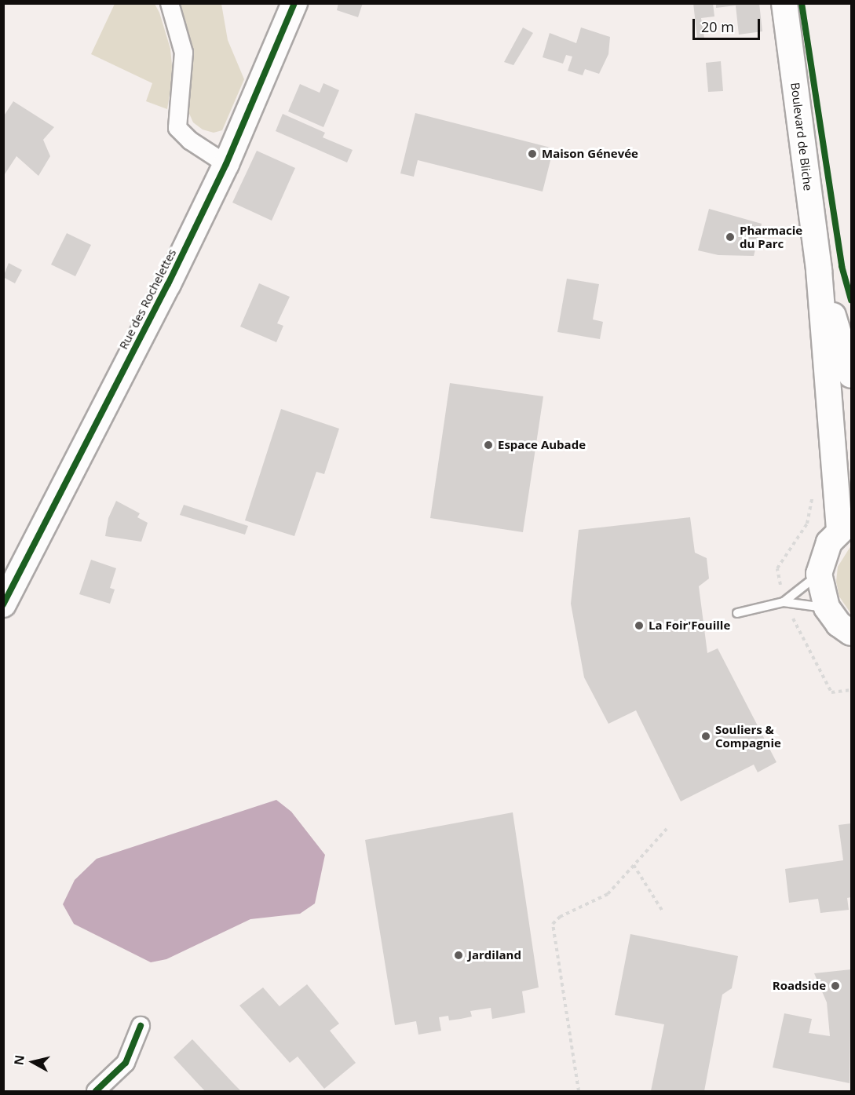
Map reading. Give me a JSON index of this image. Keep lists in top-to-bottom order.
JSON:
{
  "streets": {
    "main road": ["Boulevard de Bliche", "Rue des Rochelettes"]
  },
  "places": [
    "Maison Génevée",
    "Pharmacie du Parc",
    "Espace Aubade",
    "La Foir'Fouille",
    "Souliers & Compagnie",
    "Jardiland",
    "Roadside"
  ],
  "scale_bar": "20 m",
  "north": "left"
}
